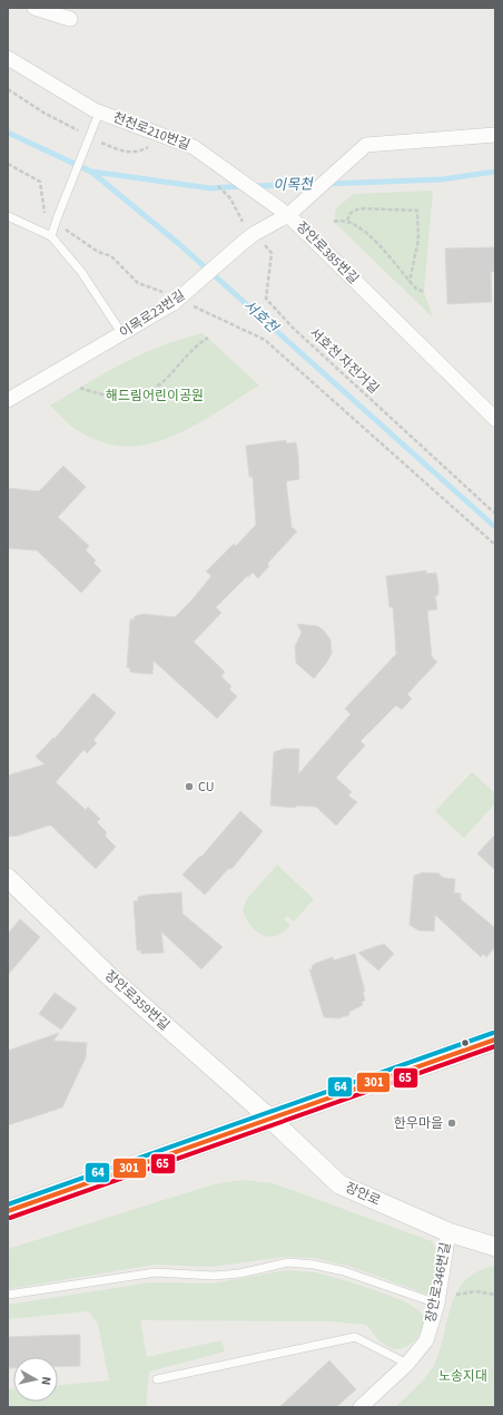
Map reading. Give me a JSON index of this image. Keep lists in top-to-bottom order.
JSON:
{
  "streets": {
    "street": [
      "천천로210번길",
      "장안로385번길",
      "이목로23번길",
      "장안로359번길",
      "장안로",
      "장안로346번길"
    ],
    "path": ["서호천 자전거길"]
  },
  "crossings": [
    ["천천로210번길", "장안로385번길"],
    ["천천로210번길", "이목로23번길"],
    ["장안로385번길", "이목로23번길"],
    ["이목로23번길", "서호천 자전거길"],
    ["장안로359번길", "장안로"],
    ["장안로", "장안로346번길"]
  ],
  "water": ["이목천", "서호천"],
  "parks": ["해드림어린이공원", "노송지대"],
  "places": ["CU", "한우마을"],
  "lines": ["transit line 64", "transit line 301", "transit line 65"],
  "north": "right"
}
